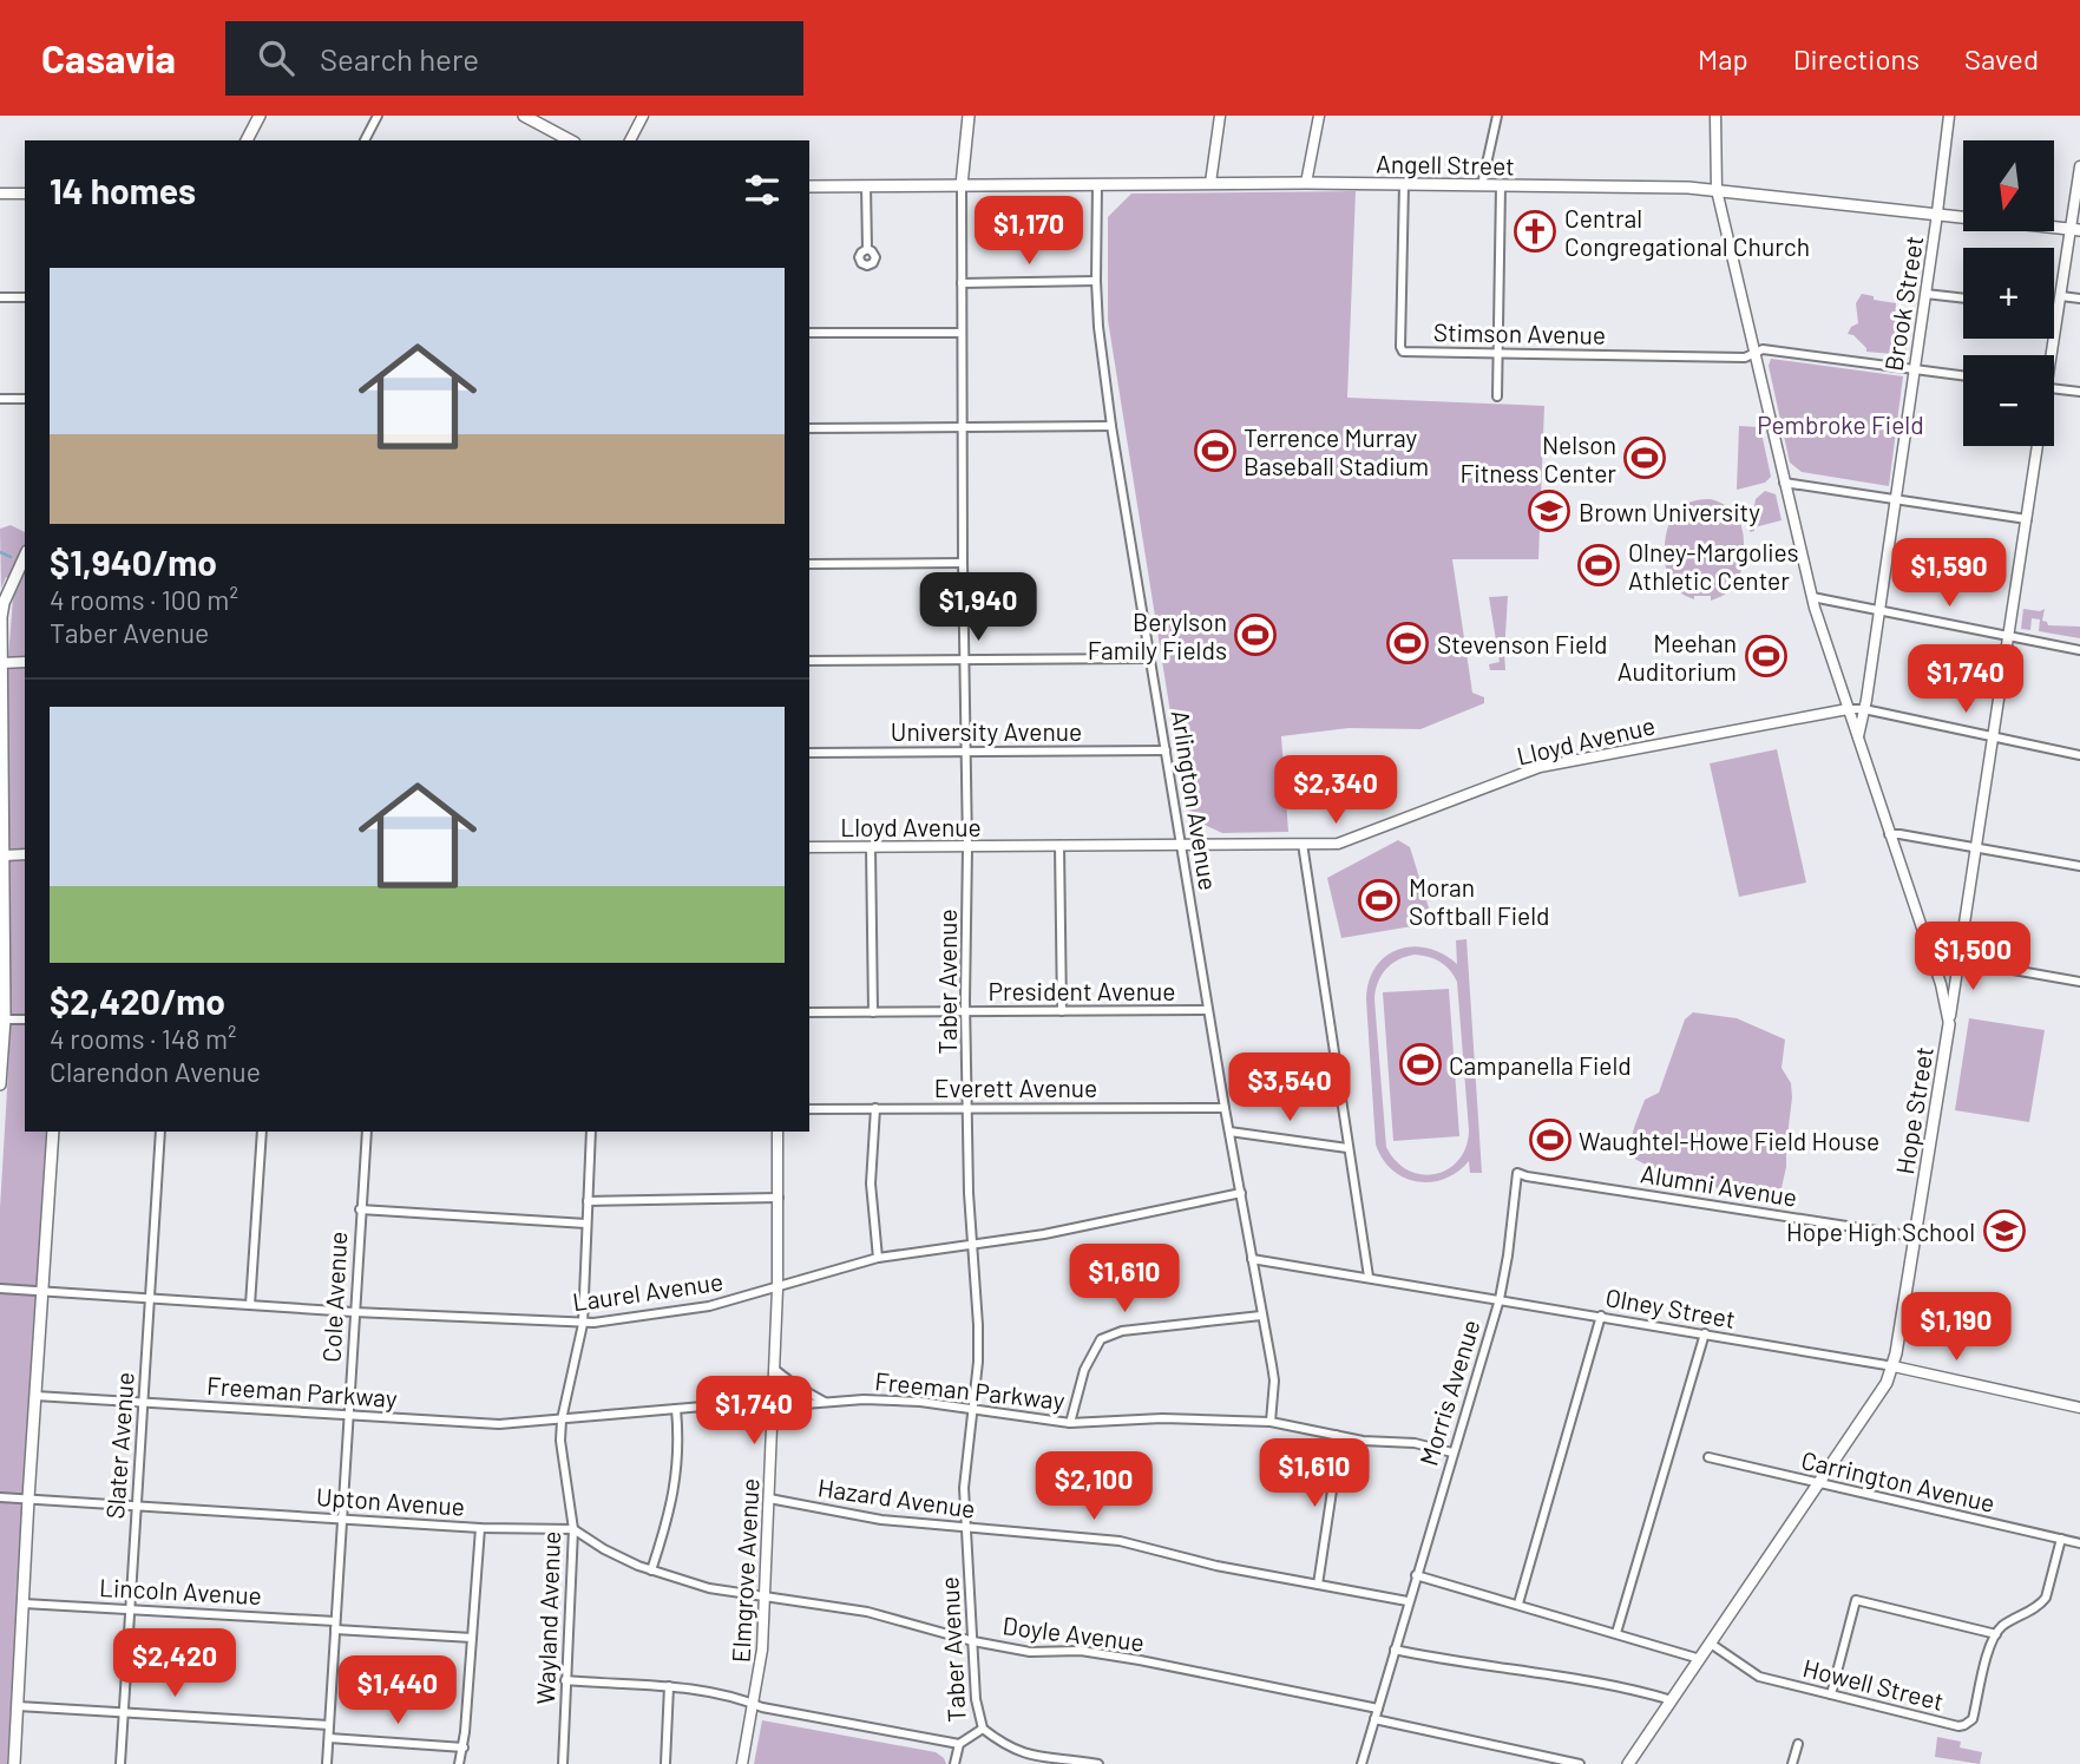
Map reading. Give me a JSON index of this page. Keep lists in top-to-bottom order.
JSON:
{
  "streets": {
    "main road": ["Angell Street", "Hope Street"],
    "street": [
      "Brook Street",
      "Stimson Avenue",
      "University Avenue",
      "Lloyd Avenue",
      "Arlington Avenue",
      "Taber Avenue",
      "President Avenue",
      "Everett Avenue",
      "Alumni Avenue",
      "Laurel Avenue",
      "Cole Avenue",
      "Olney Street",
      "Freeman Parkway",
      "Morris Avenue",
      "Slater Avenue",
      "Carrington Avenue",
      "Hazard Avenue",
      "Upton Avenue",
      "Elmgrove Avenue",
      "Lincoln Avenue",
      "Wayland Avenue",
      "Doyle Avenue",
      "Howell Street"
    ]
  },
  "crossings": [
    ["Angell Street", "Brook Street"],
    ["Angell Street", "Stimson Avenue"],
    ["Angell Street", "Arlington Avenue"],
    ["Angell Street", "Taber Avenue"],
    ["Angell Street", "Hope Street"],
    ["Brook Street", "Stimson Avenue"],
    ["Brook Street", "Lloyd Avenue"],
    ["Brook Street", "Hope Street"],
    ["Stimson Avenue", "Hope Street"],
    ["University Avenue", "Arlington Avenue"],
    ["University Avenue", "Taber Avenue"],
    ["Lloyd Avenue", "Arlington Avenue"],
    ["Lloyd Avenue", "Taber Avenue"],
    ["Lloyd Avenue", "Hope Street"],
    ["Arlington Avenue", "President Avenue"],
    ["Arlington Avenue", "Everett Avenue"],
    ["Arlington Avenue", "Laurel Avenue"],
    ["Arlington Avenue", "Olney Street"],
    ["Arlington Avenue", "Freeman Parkway"],
    ["Taber Avenue", "President Avenue"],
    ["Taber Avenue", "Everett Avenue"],
    ["Taber Avenue", "Laurel Avenue"],
    ["Taber Avenue", "Freeman Parkway"],
    ["Taber Avenue", "Hazard Avenue"],
    ["Taber Avenue", "Doyle Avenue"],
    ["Hope Street", "Alumni Avenue"],
    ["Hope Street", "Olney Street"],
    ["Hope Street", "Carrington Avenue"],
    ["Hope Street", "Howell Street"],
    ["Alumni Avenue", "Morris Avenue"],
    ["Laurel Avenue", "Cole Avenue"],
    ["Laurel Avenue", "Slater Avenue"],
    ["Laurel Avenue", "Elmgrove Avenue"],
    ["Laurel Avenue", "Wayland Avenue"],
    ["Cole Avenue", "Freeman Parkway"],
    ["Cole Avenue", "Upton Avenue"],
    ["Cole Avenue", "Lincoln Avenue"],
    ["Olney Street", "Morris Avenue"],
    ["Freeman Parkway", "Morris Avenue"],
    ["Freeman Parkway", "Slater Avenue"],
    ["Freeman Parkway", "Elmgrove Avenue"],
    ["Freeman Parkway", "Wayland Avenue"],
    ["Morris Avenue", "Hazard Avenue"],
    ["Morris Avenue", "Doyle Avenue"],
    ["Slater Avenue", "Upton Avenue"],
    ["Slater Avenue", "Lincoln Avenue"],
    ["Hazard Avenue", "Elmgrove Avenue"],
    ["Upton Avenue", "Wayland Avenue"],
    ["Elmgrove Avenue", "Doyle Avenue"]
  ],
  "parks": ["Pembroke Field"],
  "places": {
    "church": ["Central Congregational Church"],
    "sports": [
      "Terrence Murray Baseball Stadium",
      "Nelson Fitness Center",
      "Olney-Margolies Athletic Center",
      "Berylson Family Fields",
      "Stevenson Field",
      "Meehan Auditorium",
      "Moran Softball Field",
      "Campanella Field",
      "Waughtel-Howe Field House"
    ],
    "school or university": ["Brown University", "Hope High School"]
  },
  "north": "bottom",
  "page": {
    "header": "Casavia",
    "search": "Search here",
    "nav": ["Map", "Directions", "Saved"],
    "map_buttons": ["+", "−"],
    "heading": "14 homes",
    "price": [
      "$1,170",
      "$1,590",
      "$1,940",
      "$1,740",
      "$2,340",
      "$1,500",
      "$3,540",
      "$1,610",
      "$1,190",
      "$1,740",
      "$1,610",
      "$2,100",
      "$2,420",
      "$1,440"
    ],
    "list": [
      {
        "name": "$1,940/mo",
        "note": "4 rooms · 100 m² · Taber Avenue"
      },
      {
        "name": "$2,420/mo",
        "note": "4 rooms · 148 m² · Clarendon Avenue"
      }
    ]
  }
}
